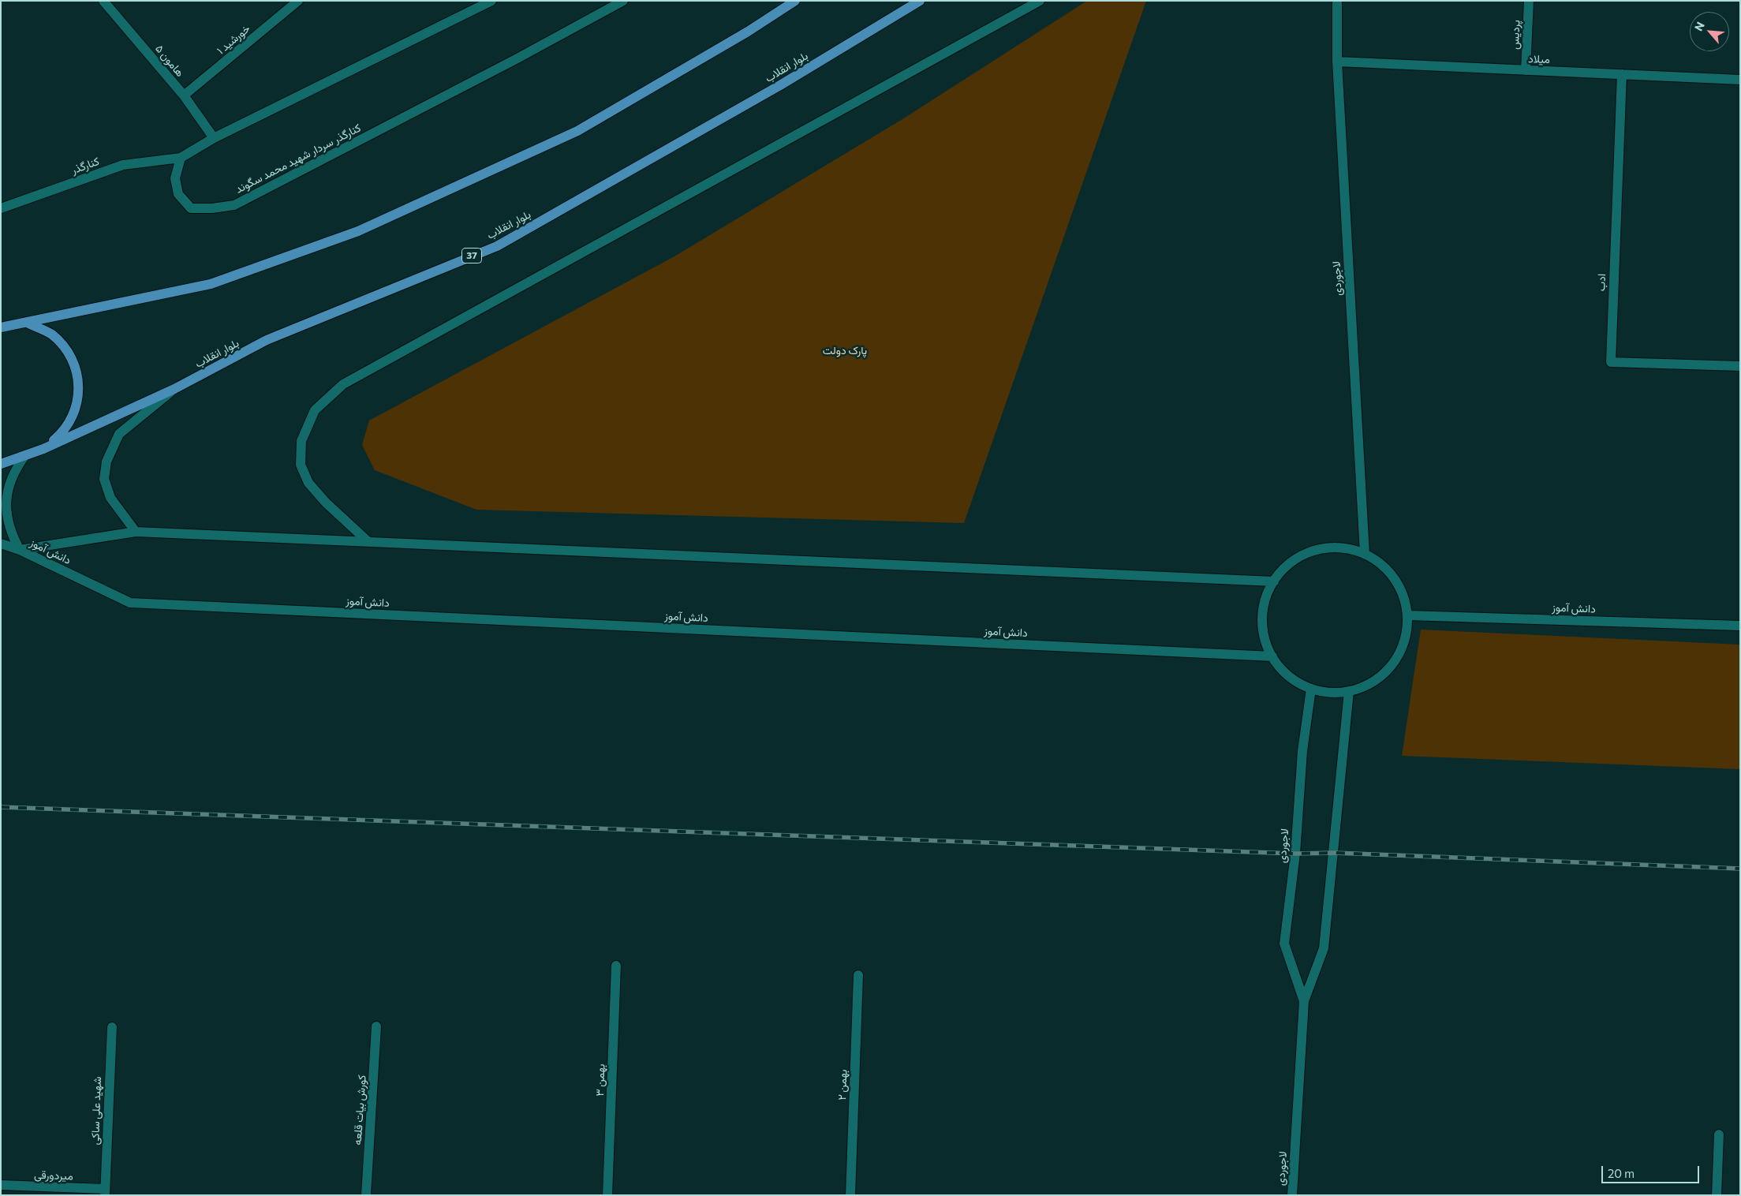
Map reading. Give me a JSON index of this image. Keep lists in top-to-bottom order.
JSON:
{
  "streets": {
    "main road": ["بلوار انقلاب", "37"],
    "street": [
      "پردیس",
      "خورشید ۱",
      "میلاد",
      "هامون ۵",
      "کنارگذر سردار شهید محمد سگوند",
      "کنارگذر",
      "لاجوردی",
      "ادب",
      "دانش آموز",
      "بهمن ۳",
      "بهمن ۲",
      "کورش بیات قلعه",
      "شهید علی ساکی",
      "میردورقی"
    ]
  },
  "crossings": [
    ["پردیس", "میلاد"],
    ["خورشید ۱", "هامون ۵"],
    ["میلاد", "لاجوردی"],
    ["میلاد", "ادب"],
    ["کنارگذر سردار شهید محمد سگوند", "کنارگذر"],
    ["شهید علی ساکی", "میردورقی"]
  ],
  "parks": ["پارک دولت"],
  "scale_bar": "20 m",
  "north": "top left"
}
